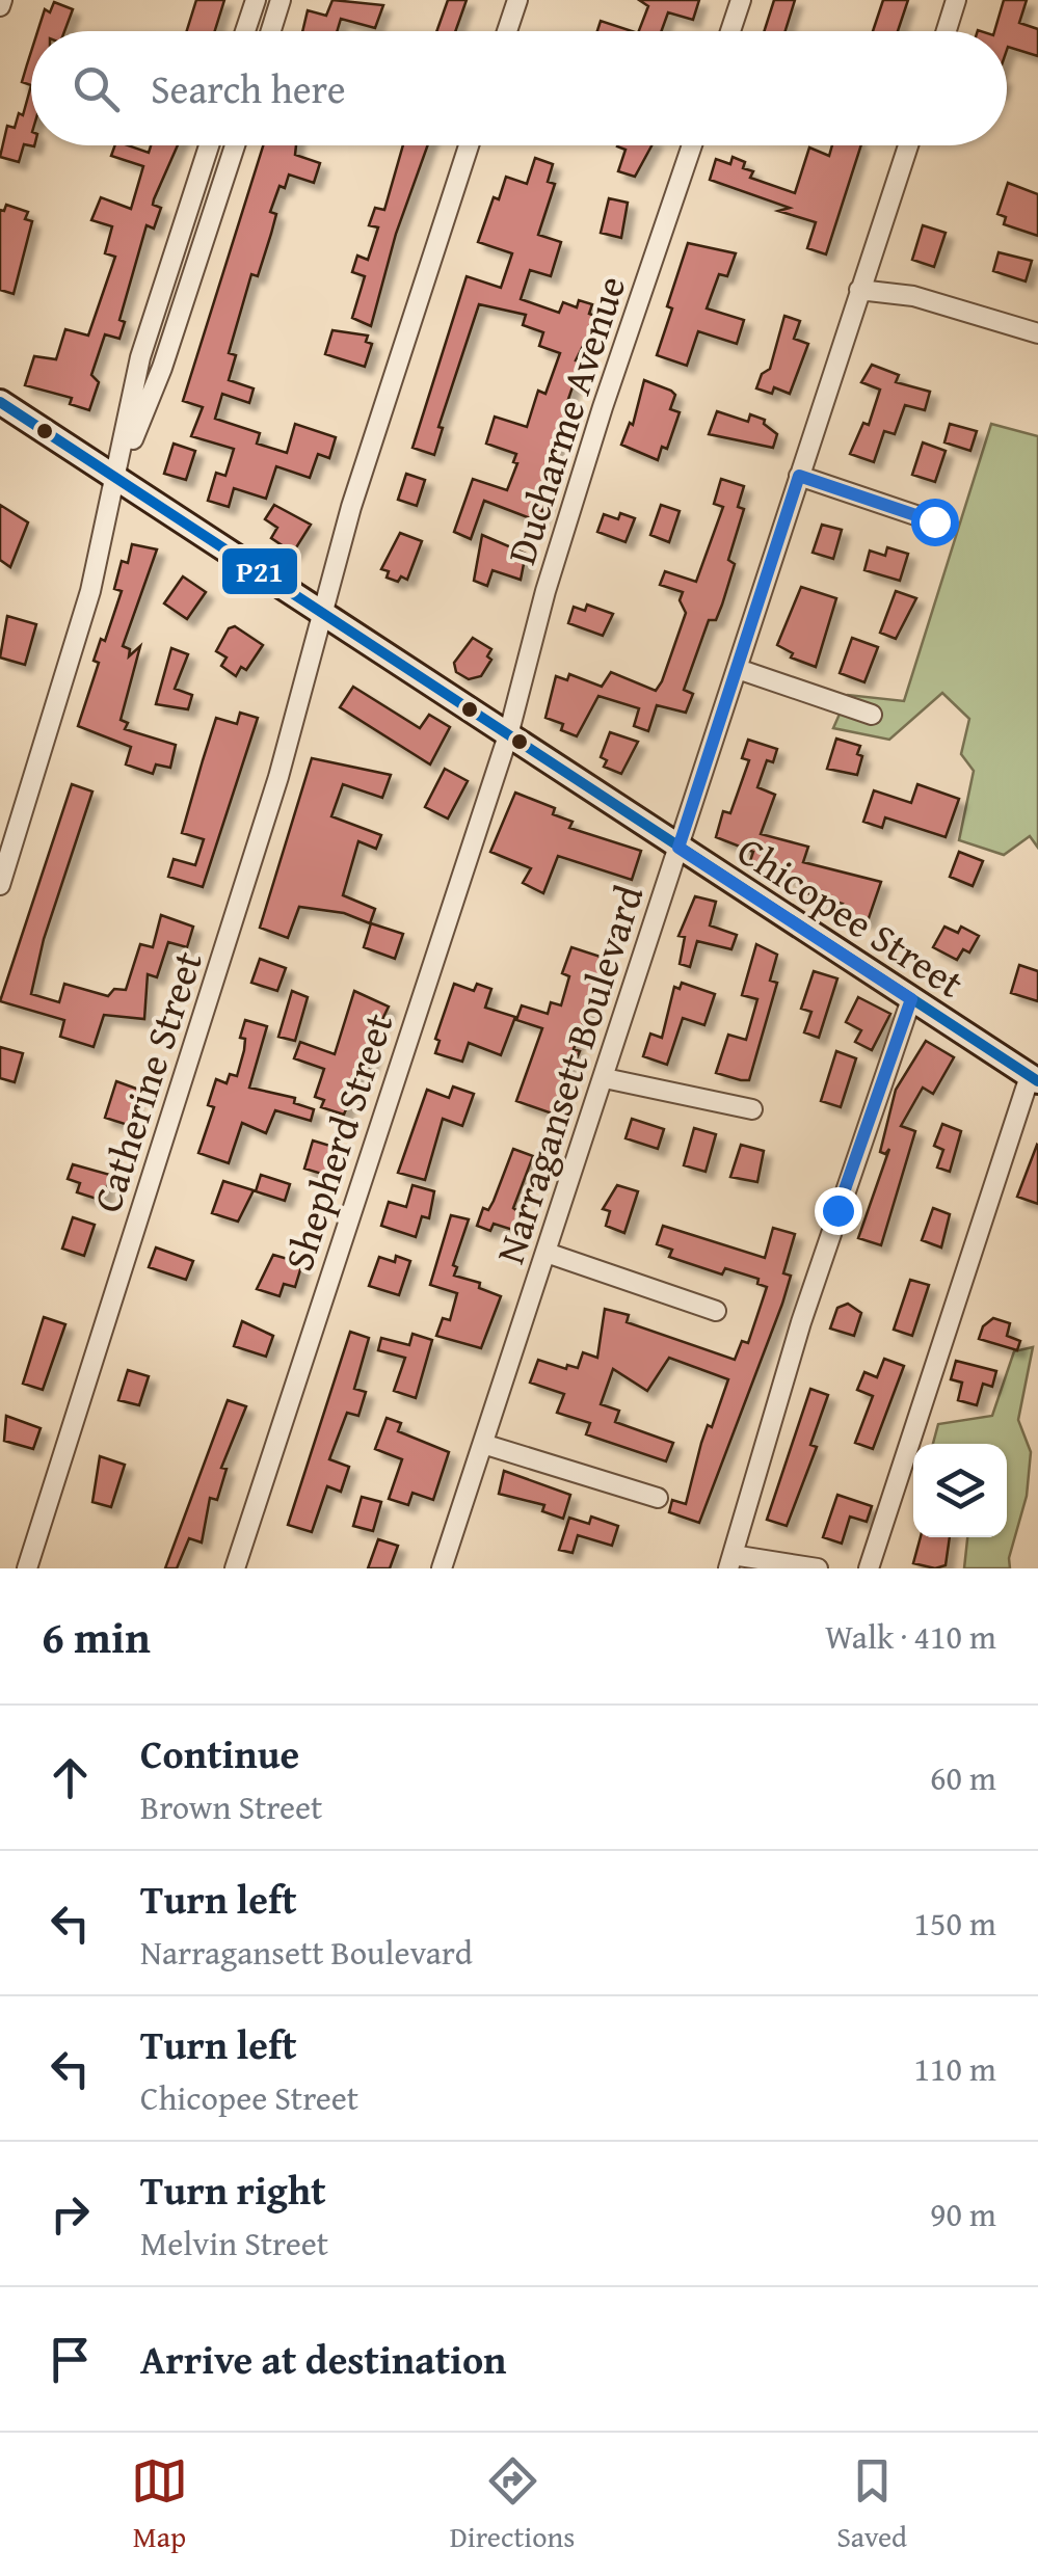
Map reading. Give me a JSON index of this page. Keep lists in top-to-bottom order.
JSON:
{
  "streets": {
    "main road": ["Chicopee Street"],
    "street": [
      "Ducharme Avenue",
      "Narragansett Boulevard",
      "Catherine Street",
      "Shepherd Street"
    ]
  },
  "crossings": [
    ["Ducharme Avenue", "Chicopee Street"],
    ["Ducharme Avenue", "Shepherd Street"],
    ["Chicopee Street", "Narragansett Boulevard"],
    ["Chicopee Street", "Catherine Street"],
    ["Chicopee Street", "Shepherd Street"]
  ],
  "lines": ["transit line P21"],
  "page": {
    "search": "Search here",
    "heading": ["6 min", "Walk · 410 m"],
    "list": [
      ["Continue", "Brown Street", "60 m"],
      ["Turn left", "Narragansett Boulevard", "150 m"],
      ["Turn left", "Chicopee Street", "110 m"],
      ["Turn right", "Melvin Street", "90 m"],
      "Arrive at destination"
    ],
    "nav": ["Map", "Directions", "Saved"]
  }
}
